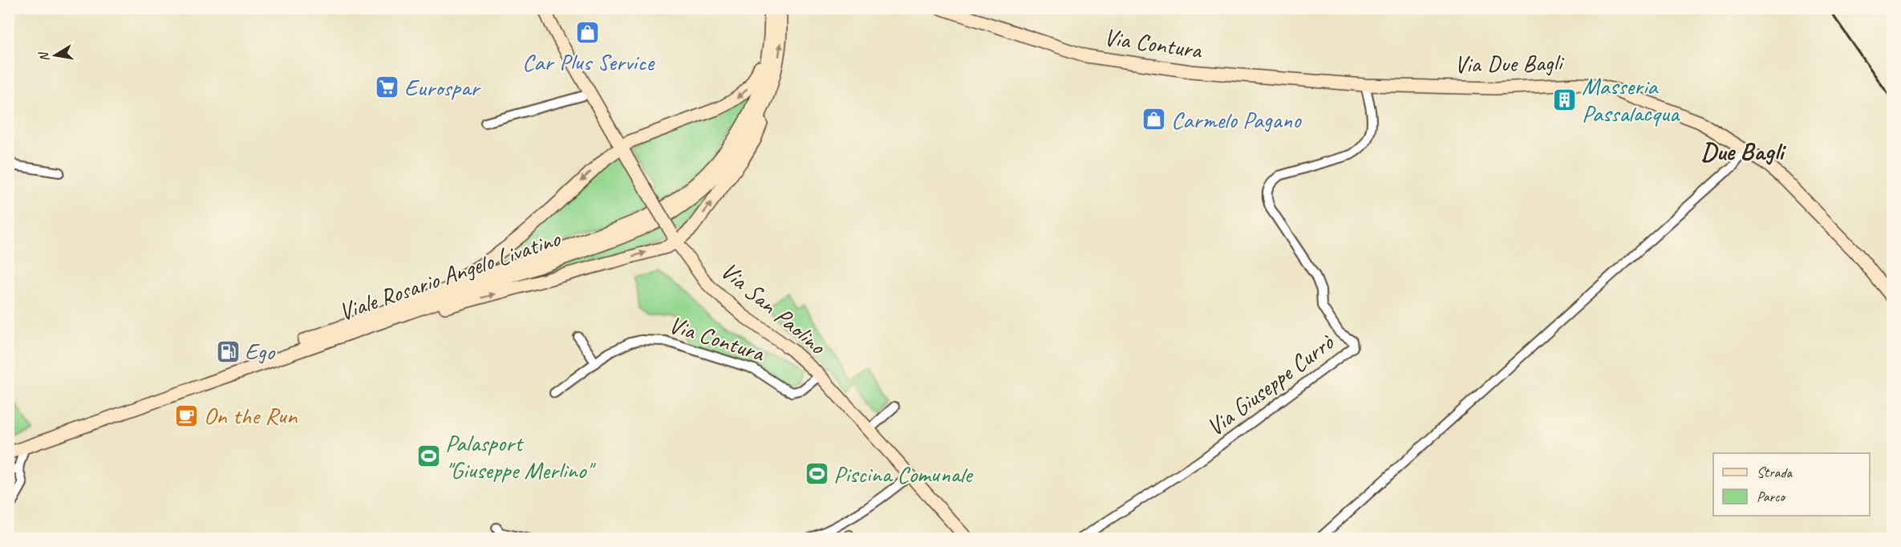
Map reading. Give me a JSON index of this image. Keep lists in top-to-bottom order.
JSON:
{
  "streets": {
    "street": [
      "Via Contura",
      "Via Due Bagli",
      "Viale Rosario Angelo Livatino",
      "Via San Paolino",
      "Via Giuseppe Currò"
    ]
  },
  "crossings": [
    ["Via Contura", "Via Due Bagli"],
    ["Via Contura", "Via San Paolino"],
    ["Via Contura", "Via Giuseppe Currò"],
    ["Via Due Bagli", "Via Giuseppe Currò"]
  ],
  "districts": ["Due Bagli"],
  "places": {
    "shop": ["Car Plus Service", "Carmelo Pagano"],
    "supermarket": ["Eurospar"],
    "building": ["Masseria Passalacqua"],
    "fuel station": ["Ego"],
    "cafe": ["On the Run"],
    "sports": ["Palasport \"Giuseppe Merlino\"", "Piscina Comunale"]
  },
  "legend": ["Strada", "Parco"],
  "north": "left"
}
